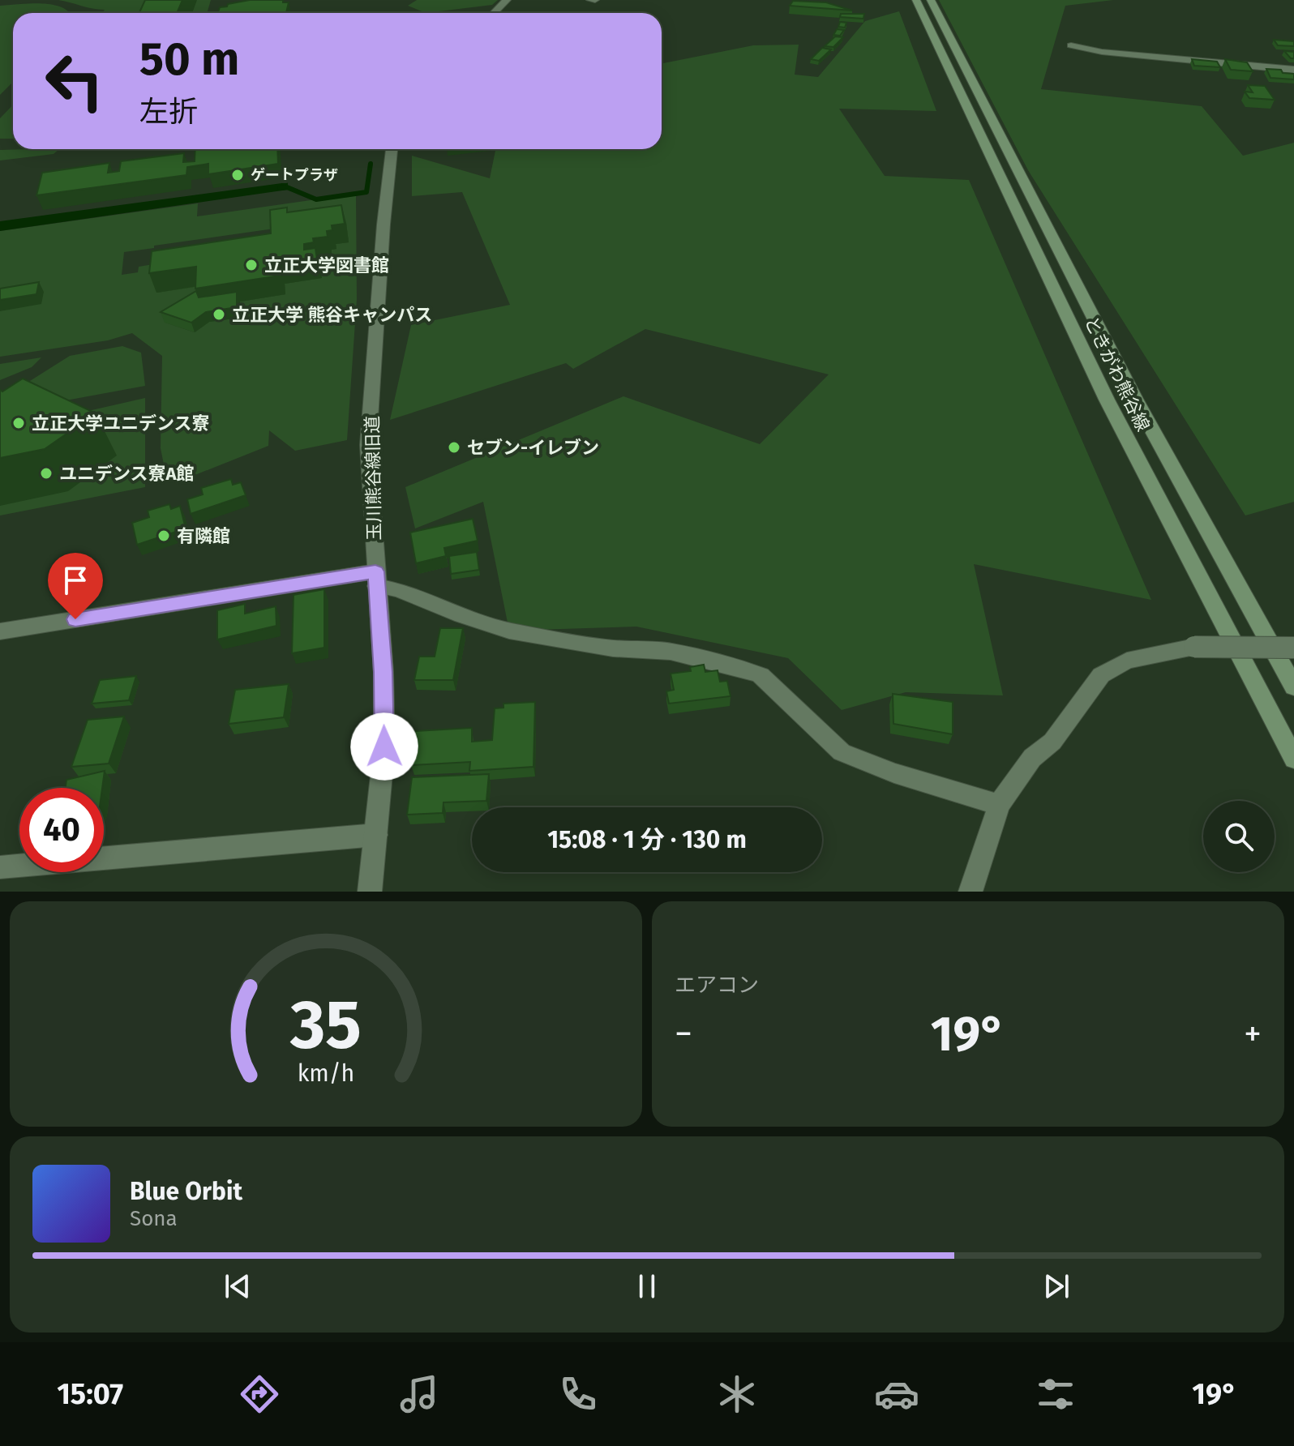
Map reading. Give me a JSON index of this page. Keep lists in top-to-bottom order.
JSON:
{
  "streets": {
    "main road": ["ときがわ熊谷線"],
    "street": ["玉川熊谷線旧道"]
  },
  "places": [
    "ゲートプラザ",
    "立正大学図書館",
    "立正大学 熊谷キャンパス",
    "立正大学ユニデンス寮",
    "セブン-イレブン",
    "ユニデンス寮A館",
    "有隣館"
  ],
  "page": {
    "turn": ["50 m", "左折"],
    "limit": "40",
    "trip": "15:08 · 1 分 · 130 m",
    "tile": "エアコン",
    "heat": ["−", "19°", "+"],
    "song": ["Blue Orbit", "Sona"],
    "tabs": ["15:07", "19°"],
    "gauge": ["35", "km/h"]
  }
}
